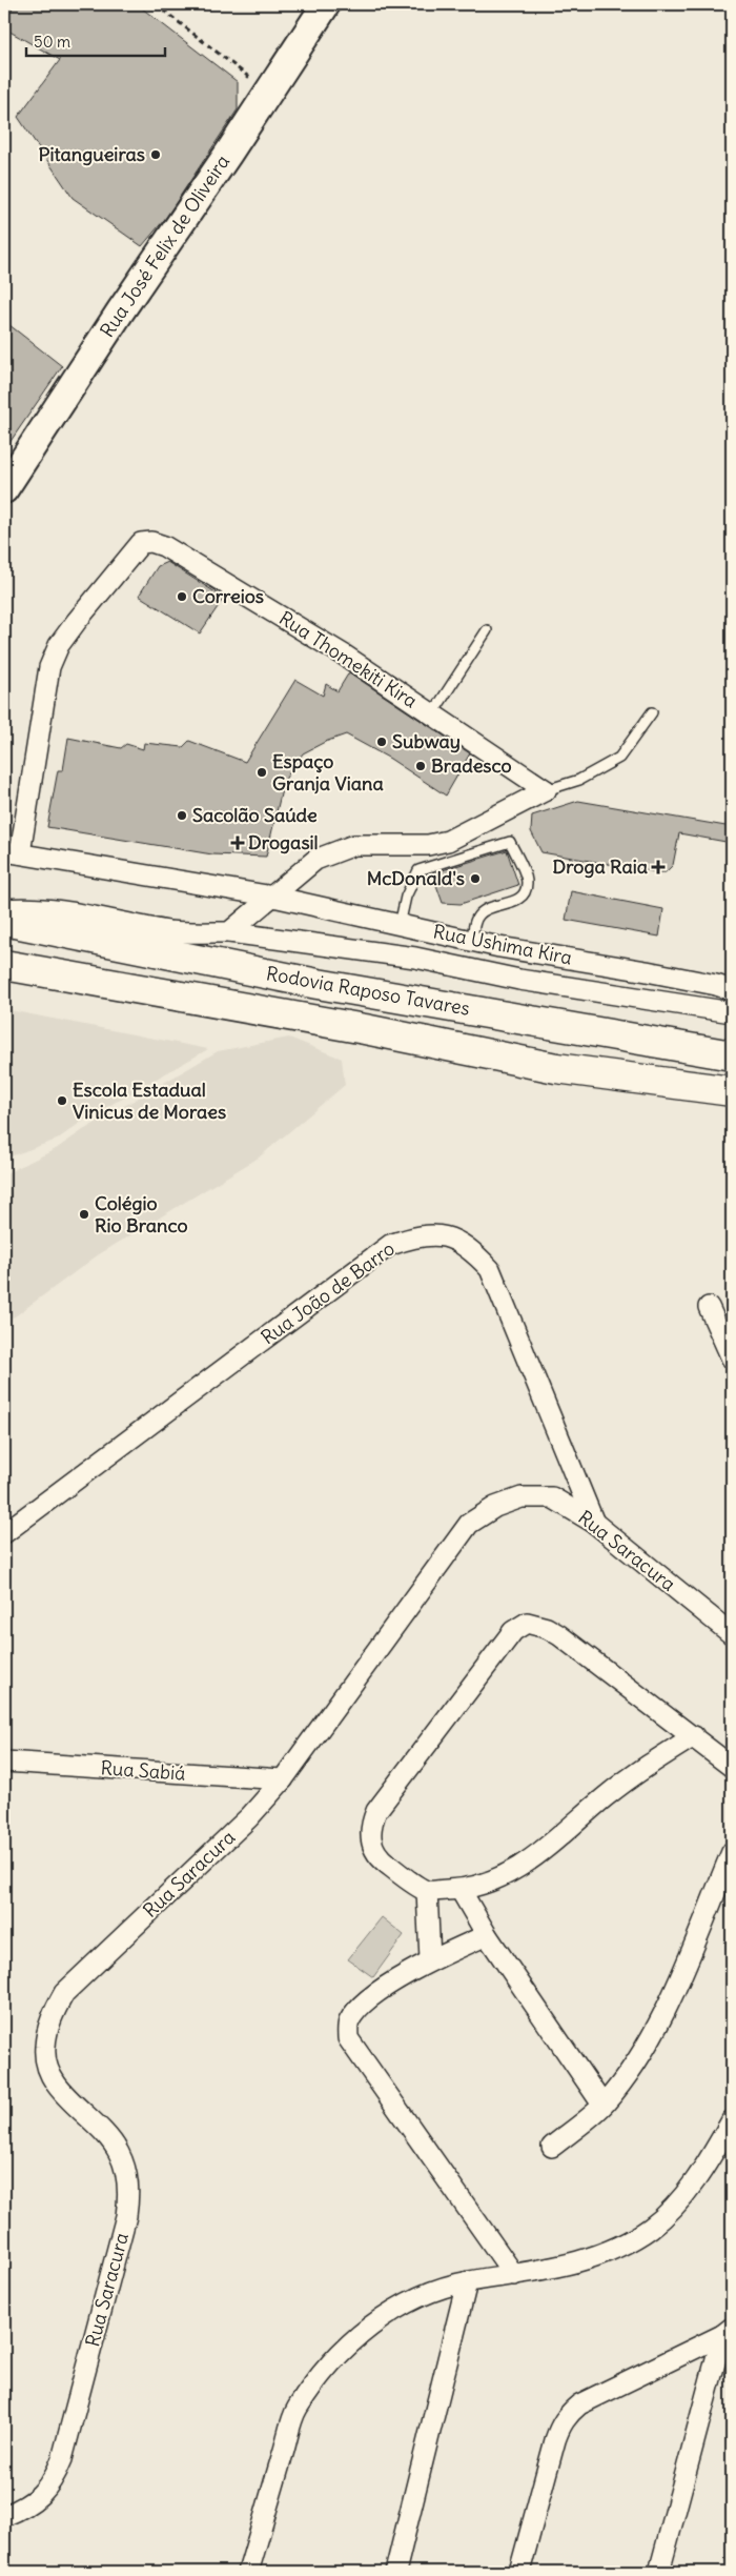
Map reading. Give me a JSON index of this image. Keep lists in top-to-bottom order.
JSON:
{
  "streets": {
    "highway": ["Rodovia Raposo Tavares"],
    "main road": ["Rua José Felix de Oliveira"],
    "street": [
      "Rua Thomekiti Kira",
      "Rua Ushima Kira",
      "Rua João de Barro",
      "Rua Saracura",
      "Rua Sabiá"
    ]
  },
  "crossings": [
    ["Rua Thomekiti Kira", "Rua Ushima Kira"],
    ["Rua João de Barro", "Rua Saracura"],
    ["Rua Saracura", "Rua Sabiá"]
  ],
  "places": {
    "other": [
      "Pitangueiras",
      "Correios",
      "Subway",
      "Bradesco",
      "Espaço Granja Viana",
      "Sacolão Saúde",
      "McDonald's",
      "Escola Estadual Vinicus de Moraes",
      "Colégio Rio Branco"
    ],
    "health": ["Drogasil", "Droga Raia"]
  },
  "scale_bar": "50 m"
}
